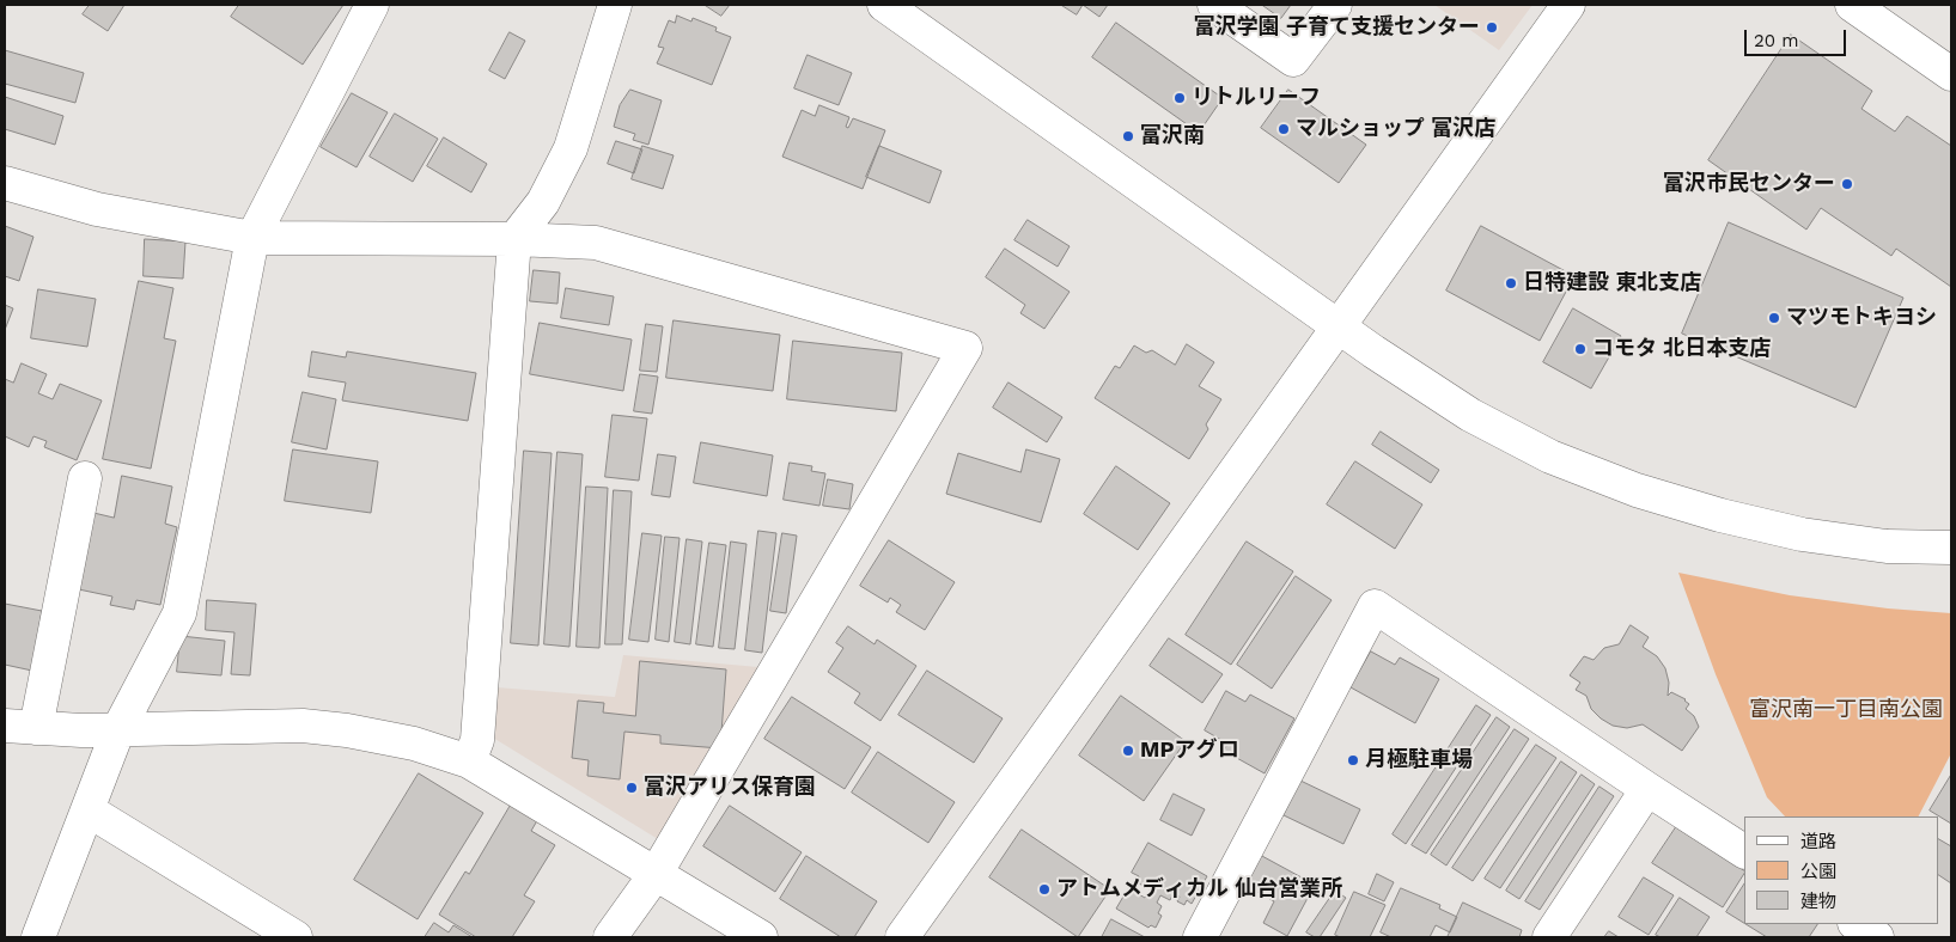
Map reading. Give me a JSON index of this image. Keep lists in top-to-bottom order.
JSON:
{
  "parks": ["富沢南一丁目南公園"],
  "places": [
    "富沢学園 子育て支援センター",
    "リトルリーフ",
    "マルショップ 富沢店",
    "富沢南",
    "富沢市民センター",
    "日特建設 東北支店",
    "マツモトキヨシ",
    "コモタ 北日本支店",
    "MPアグロ",
    "月極駐車場",
    "富沢アリス保育園",
    "アトムメディカル 仙台営業所"
  ],
  "legend": ["道路", "公園", "建物"],
  "scale_bar": "20 m"
}
